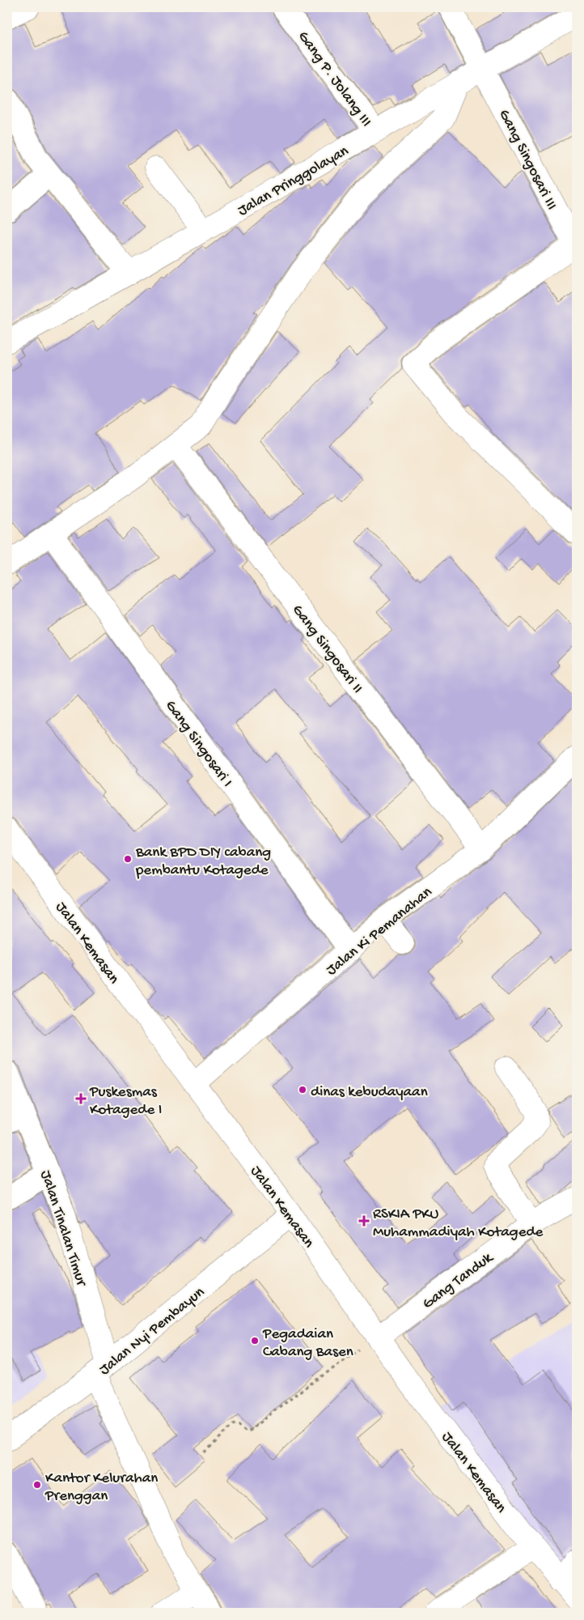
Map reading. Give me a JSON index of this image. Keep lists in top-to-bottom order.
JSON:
{
  "streets": {
    "street": [
      "Gang P. Jolang III",
      "Gang Singosari III",
      "Jalan Pringgolayan",
      "Gang Singosari II",
      "Gang Singosari I",
      "Jalan Ki Pemanahan",
      "Jalan Kemasan",
      "Jalan Tinalan Timur",
      "Gang Tanduk",
      "Jalan Nyi Pembayun"
    ]
  },
  "crossings": [
    ["Gang P. Jolang III", "Jalan Pringgolayan"],
    ["Gang Singosari III", "Jalan Pringgolayan"],
    ["Gang Singosari II", "Jalan Ki Pemanahan"],
    ["Gang Singosari I", "Jalan Ki Pemanahan"],
    ["Jalan Ki Pemanahan", "Jalan Kemasan"],
    ["Jalan Kemasan", "Gang Tanduk"],
    ["Jalan Kemasan", "Jalan Nyi Pembayun"],
    ["Jalan Tinalan Timur", "Jalan Nyi Pembayun"]
  ],
  "places": {
    "other": [
      "Bank BPD DIY cabang pembantu Kotagede",
      "dinas kebudayaan",
      "Pegadaian Cabang Basen",
      "Kantor Kelurahan Prenggan"
    ],
    "health": ["Puskesmas Kotagede I", "RSKIA PKU Muhammadiyah Kotagede"]
  }
}
